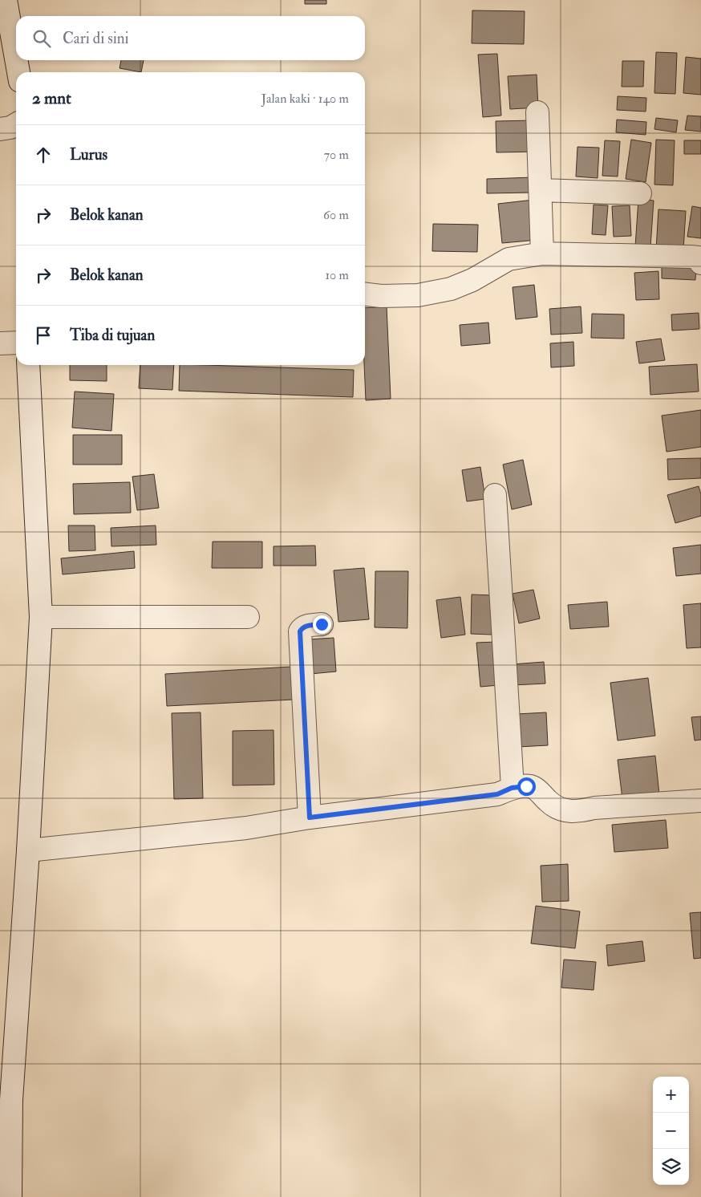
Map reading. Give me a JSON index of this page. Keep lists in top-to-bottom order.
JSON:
{
  "page": {
    "search": "Cari di sini",
    "heading": ["2 mnt", "Jalan kaki · 140 m"],
    "list": [
      ["Lurus", "70 m"],
      ["Belok kanan", "60 m"],
      ["Belok kanan", "10 m"],
      "Tiba di tujuan"
    ],
    "map_buttons": ["+", "−"]
  }
}
